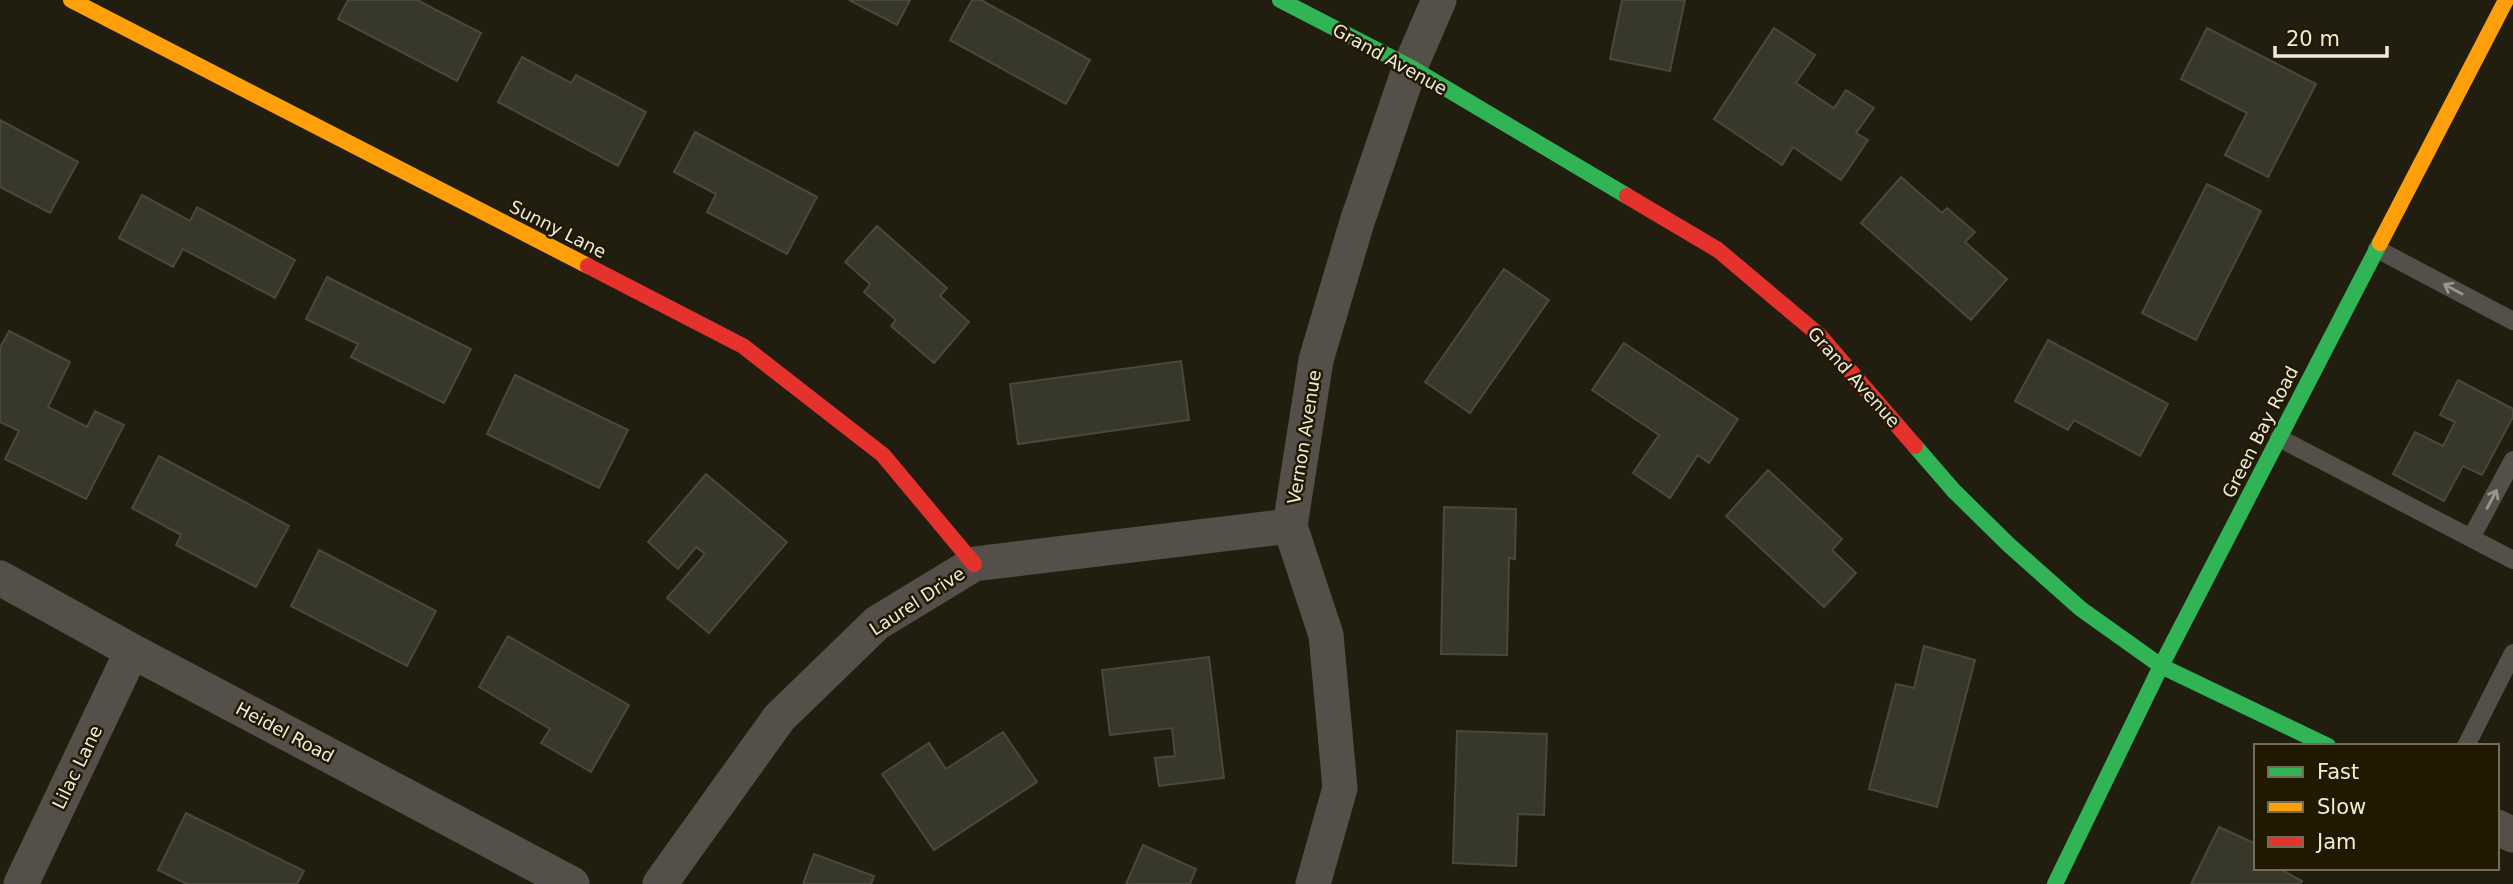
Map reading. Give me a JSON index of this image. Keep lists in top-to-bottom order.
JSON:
{
  "streets": {
    "street": [
      "Grand Avenue",
      "Sunny Lane",
      "Green Bay Road",
      "Vernon Avenue",
      "Laurel Drive",
      "Heidel Road",
      "Lilac Lane"
    ]
  },
  "crossings": [
    ["Grand Avenue", "Green Bay Road"],
    ["Grand Avenue", "Vernon Avenue"],
    ["Sunny Lane", "Laurel Drive"],
    ["Vernon Avenue", "Laurel Drive"],
    ["Heidel Road", "Lilac Lane"]
  ],
  "legend": ["Fast", "Slow", "Jam"],
  "scale_bar": "20 m"
}
